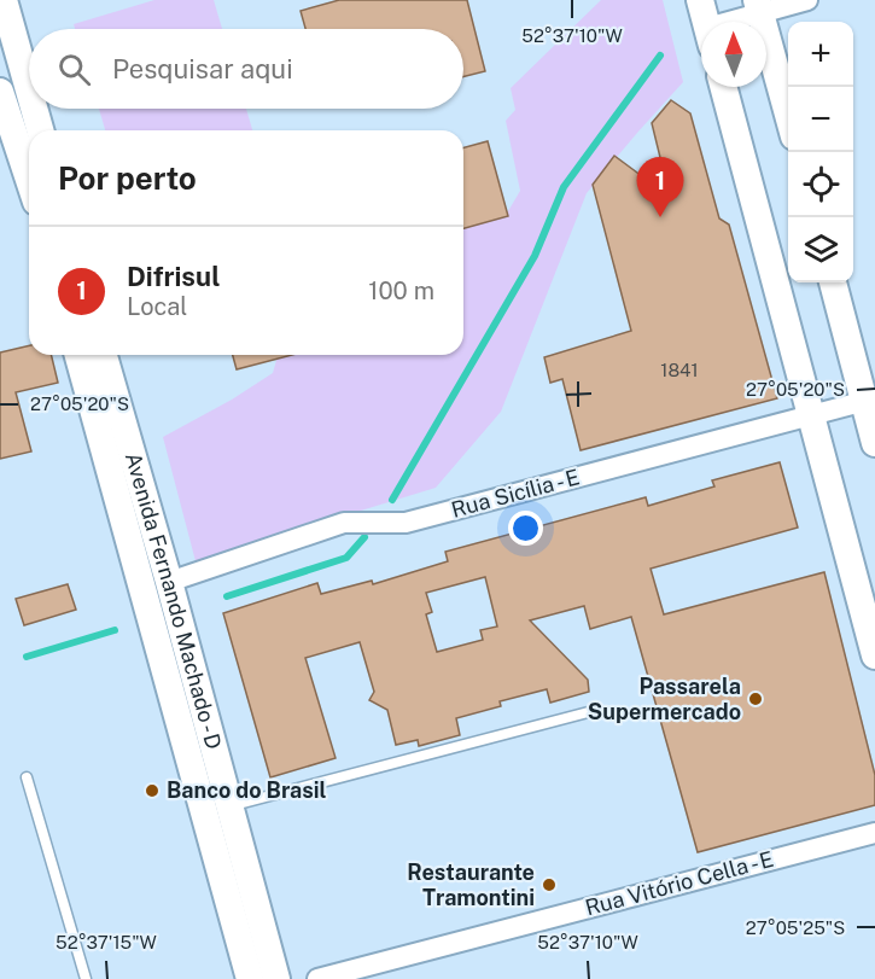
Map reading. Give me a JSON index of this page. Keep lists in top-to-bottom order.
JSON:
{
  "streets": {
    "street": ["Rua Sicília - E", "Avenida Fernando Machado - D", "Rua Vitório Cella - E"]
  },
  "crossings": [
    ["Rua Sicília - E", "Avenida Fernando Machado - D"]
  ],
  "places": ["Passarela Supermercado", "Banco do Brasil", "Restaurante Tramontini"],
  "house_numbers": ["1841"],
  "north": "top",
  "page": {
    "map_buttons": ["+", "−"],
    "search": "Pesquisar aqui",
    "heading": "Por perto",
    "pins": "1",
    "list": [
      {
        "mark": "1",
        "name": "Difrisul",
        "note": "Local",
        "value": "100 m"
      }
    ]
  },
  "coordinates": [
    "52°37'10\"W",
    "27°05'20\"S",
    "27°05'25\"S",
    "52°37'15\"W"
  ]
}
